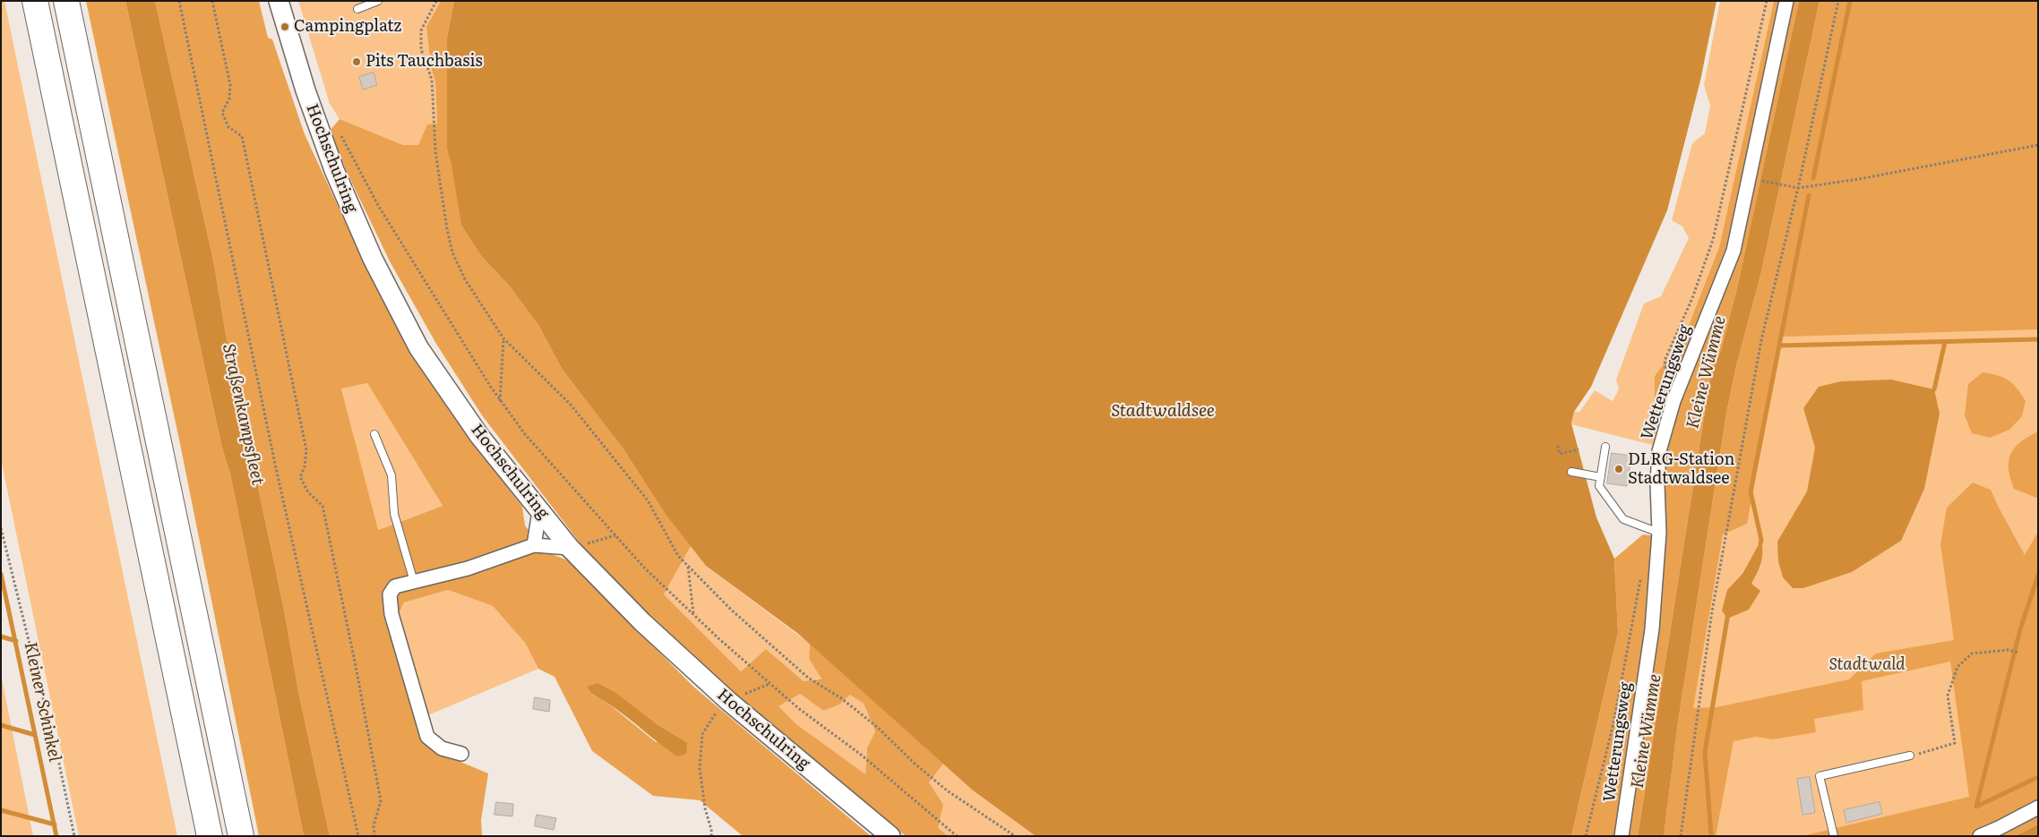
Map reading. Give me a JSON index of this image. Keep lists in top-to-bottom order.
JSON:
{
  "streets": {
    "street": ["Hochschulring", "Wetterungsweg"]
  },
  "water": [
    "Kleine Wümme",
    "Stadtwaldsee",
    "Straßenkampsfleet",
    "Kleiner Schinkel"
  ],
  "parks": ["Stadtwald"],
  "places": ["Campingplatz", "Pits Tauchbasis", "DLRG-Station Stadtwaldsee"]
}
